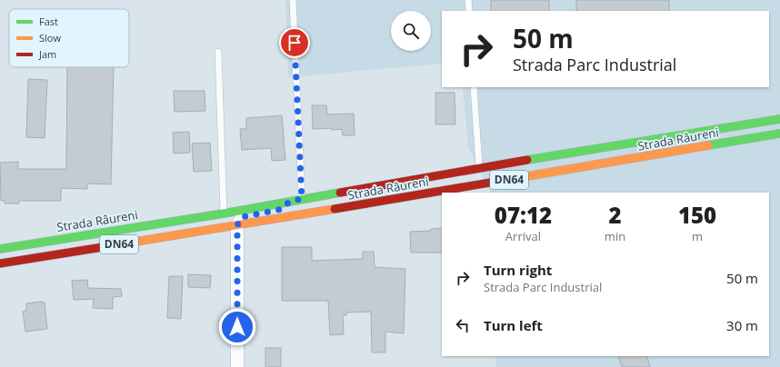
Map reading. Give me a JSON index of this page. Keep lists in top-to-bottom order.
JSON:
{
  "streets": {
    "main road": ["Strada Râureni", "DN64"]
  },
  "legend": ["Fast", "Slow", "Jam"],
  "page": {
    "turn": ["50 m", "Strada Parc Industrial"],
    "eta": [
      "07:12",
      "Arrival",
      "2",
      "min",
      "150",
      "m"
    ],
    "list": [
      {
        "name": "Turn right",
        "note": "Strada Parc Industrial",
        "value": "50 m"
      },
      {
        "name": "Turn left",
        "value": "30 m"
      }
    ]
  }
}
